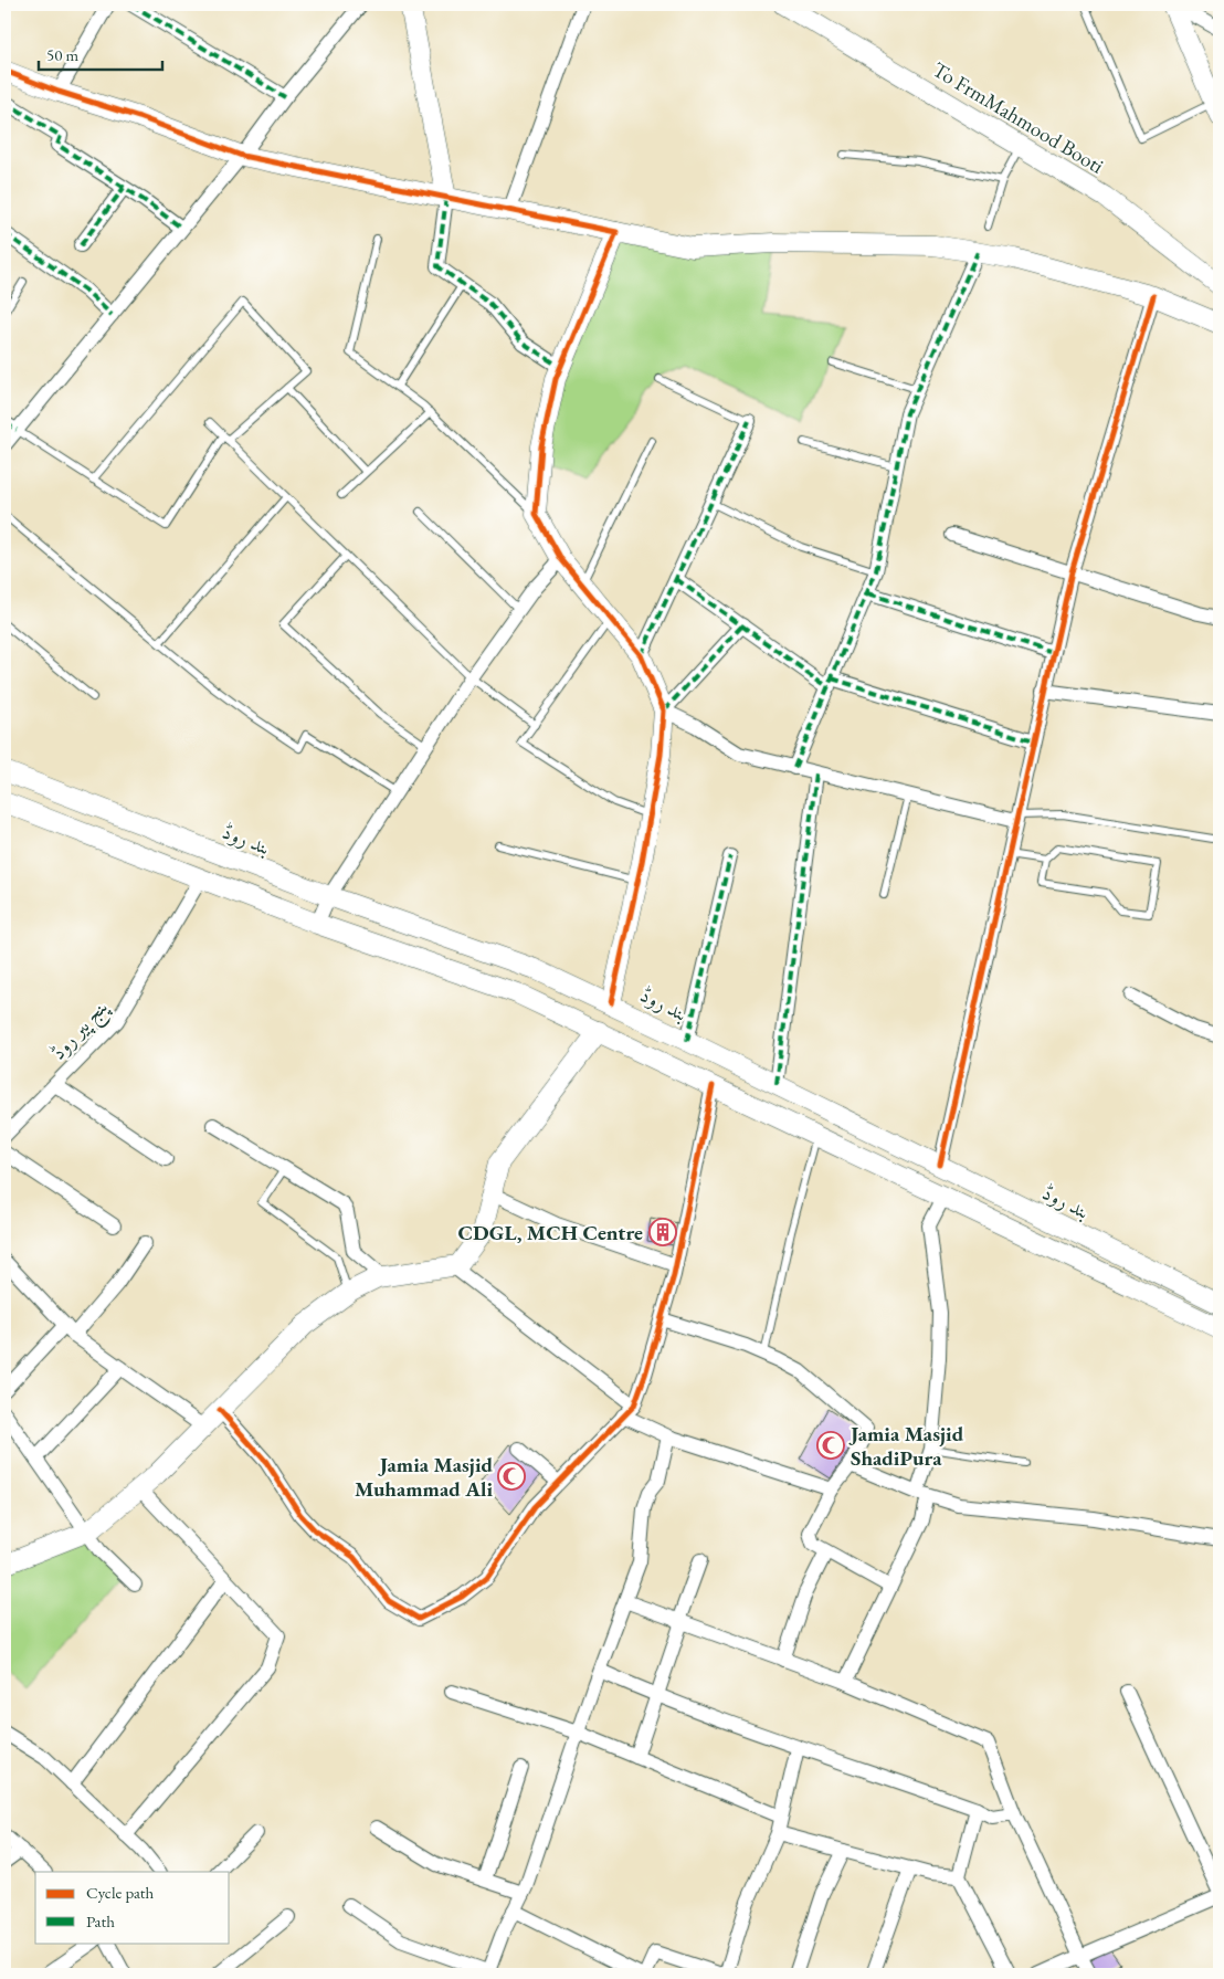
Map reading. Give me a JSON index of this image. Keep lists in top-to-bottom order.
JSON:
{
  "streets": {
    "street": ["To FrmMahmood Booti", "بند روڈ", "پنج پیر روڈ"]
  },
  "places": {
    "building": ["CDGL, MCH Centre"],
    "mosque": ["Jamia Masjid ShadiPura", "Jamia Masjid Muhammad Ali"]
  },
  "legend": ["Cycle path", "Path"],
  "scale_bar": "50 m"
}
